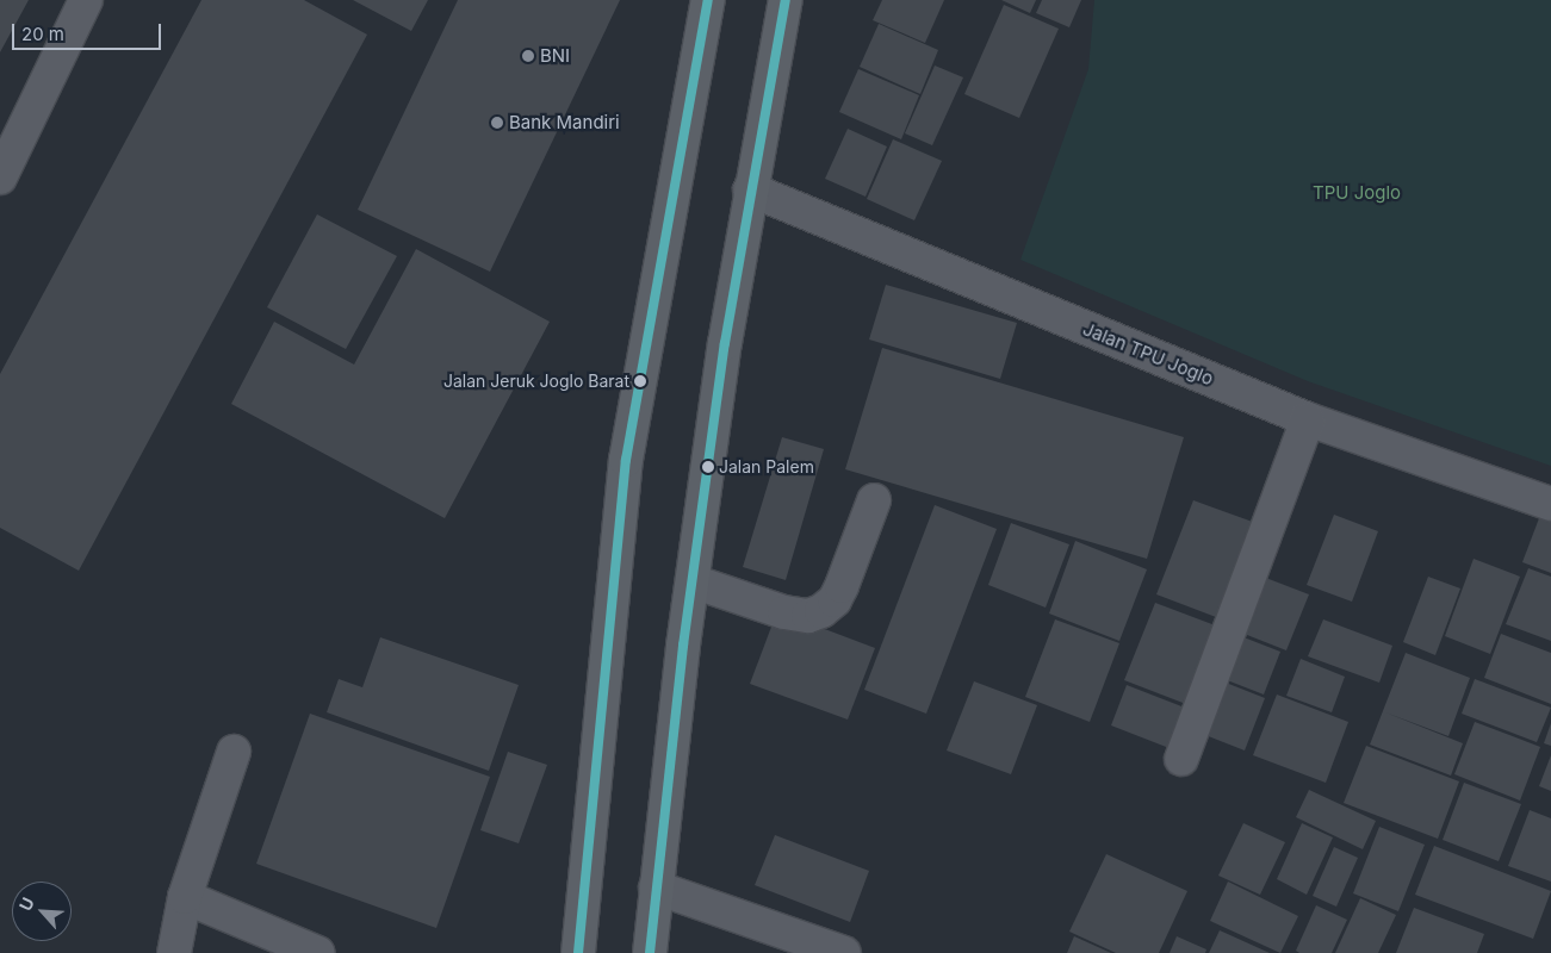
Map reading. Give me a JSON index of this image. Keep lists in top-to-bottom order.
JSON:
{
  "streets": {
    "street": ["Jalan TPU Joglo"]
  },
  "parks": ["TPU Joglo"],
  "places": [
    "BNI",
    "Bank Mandiri",
    "Jalan Jeruk Joglo Barat",
    "Jalan Palem"
  ],
  "scale_bar": "20 m",
  "north": "top left"
}
